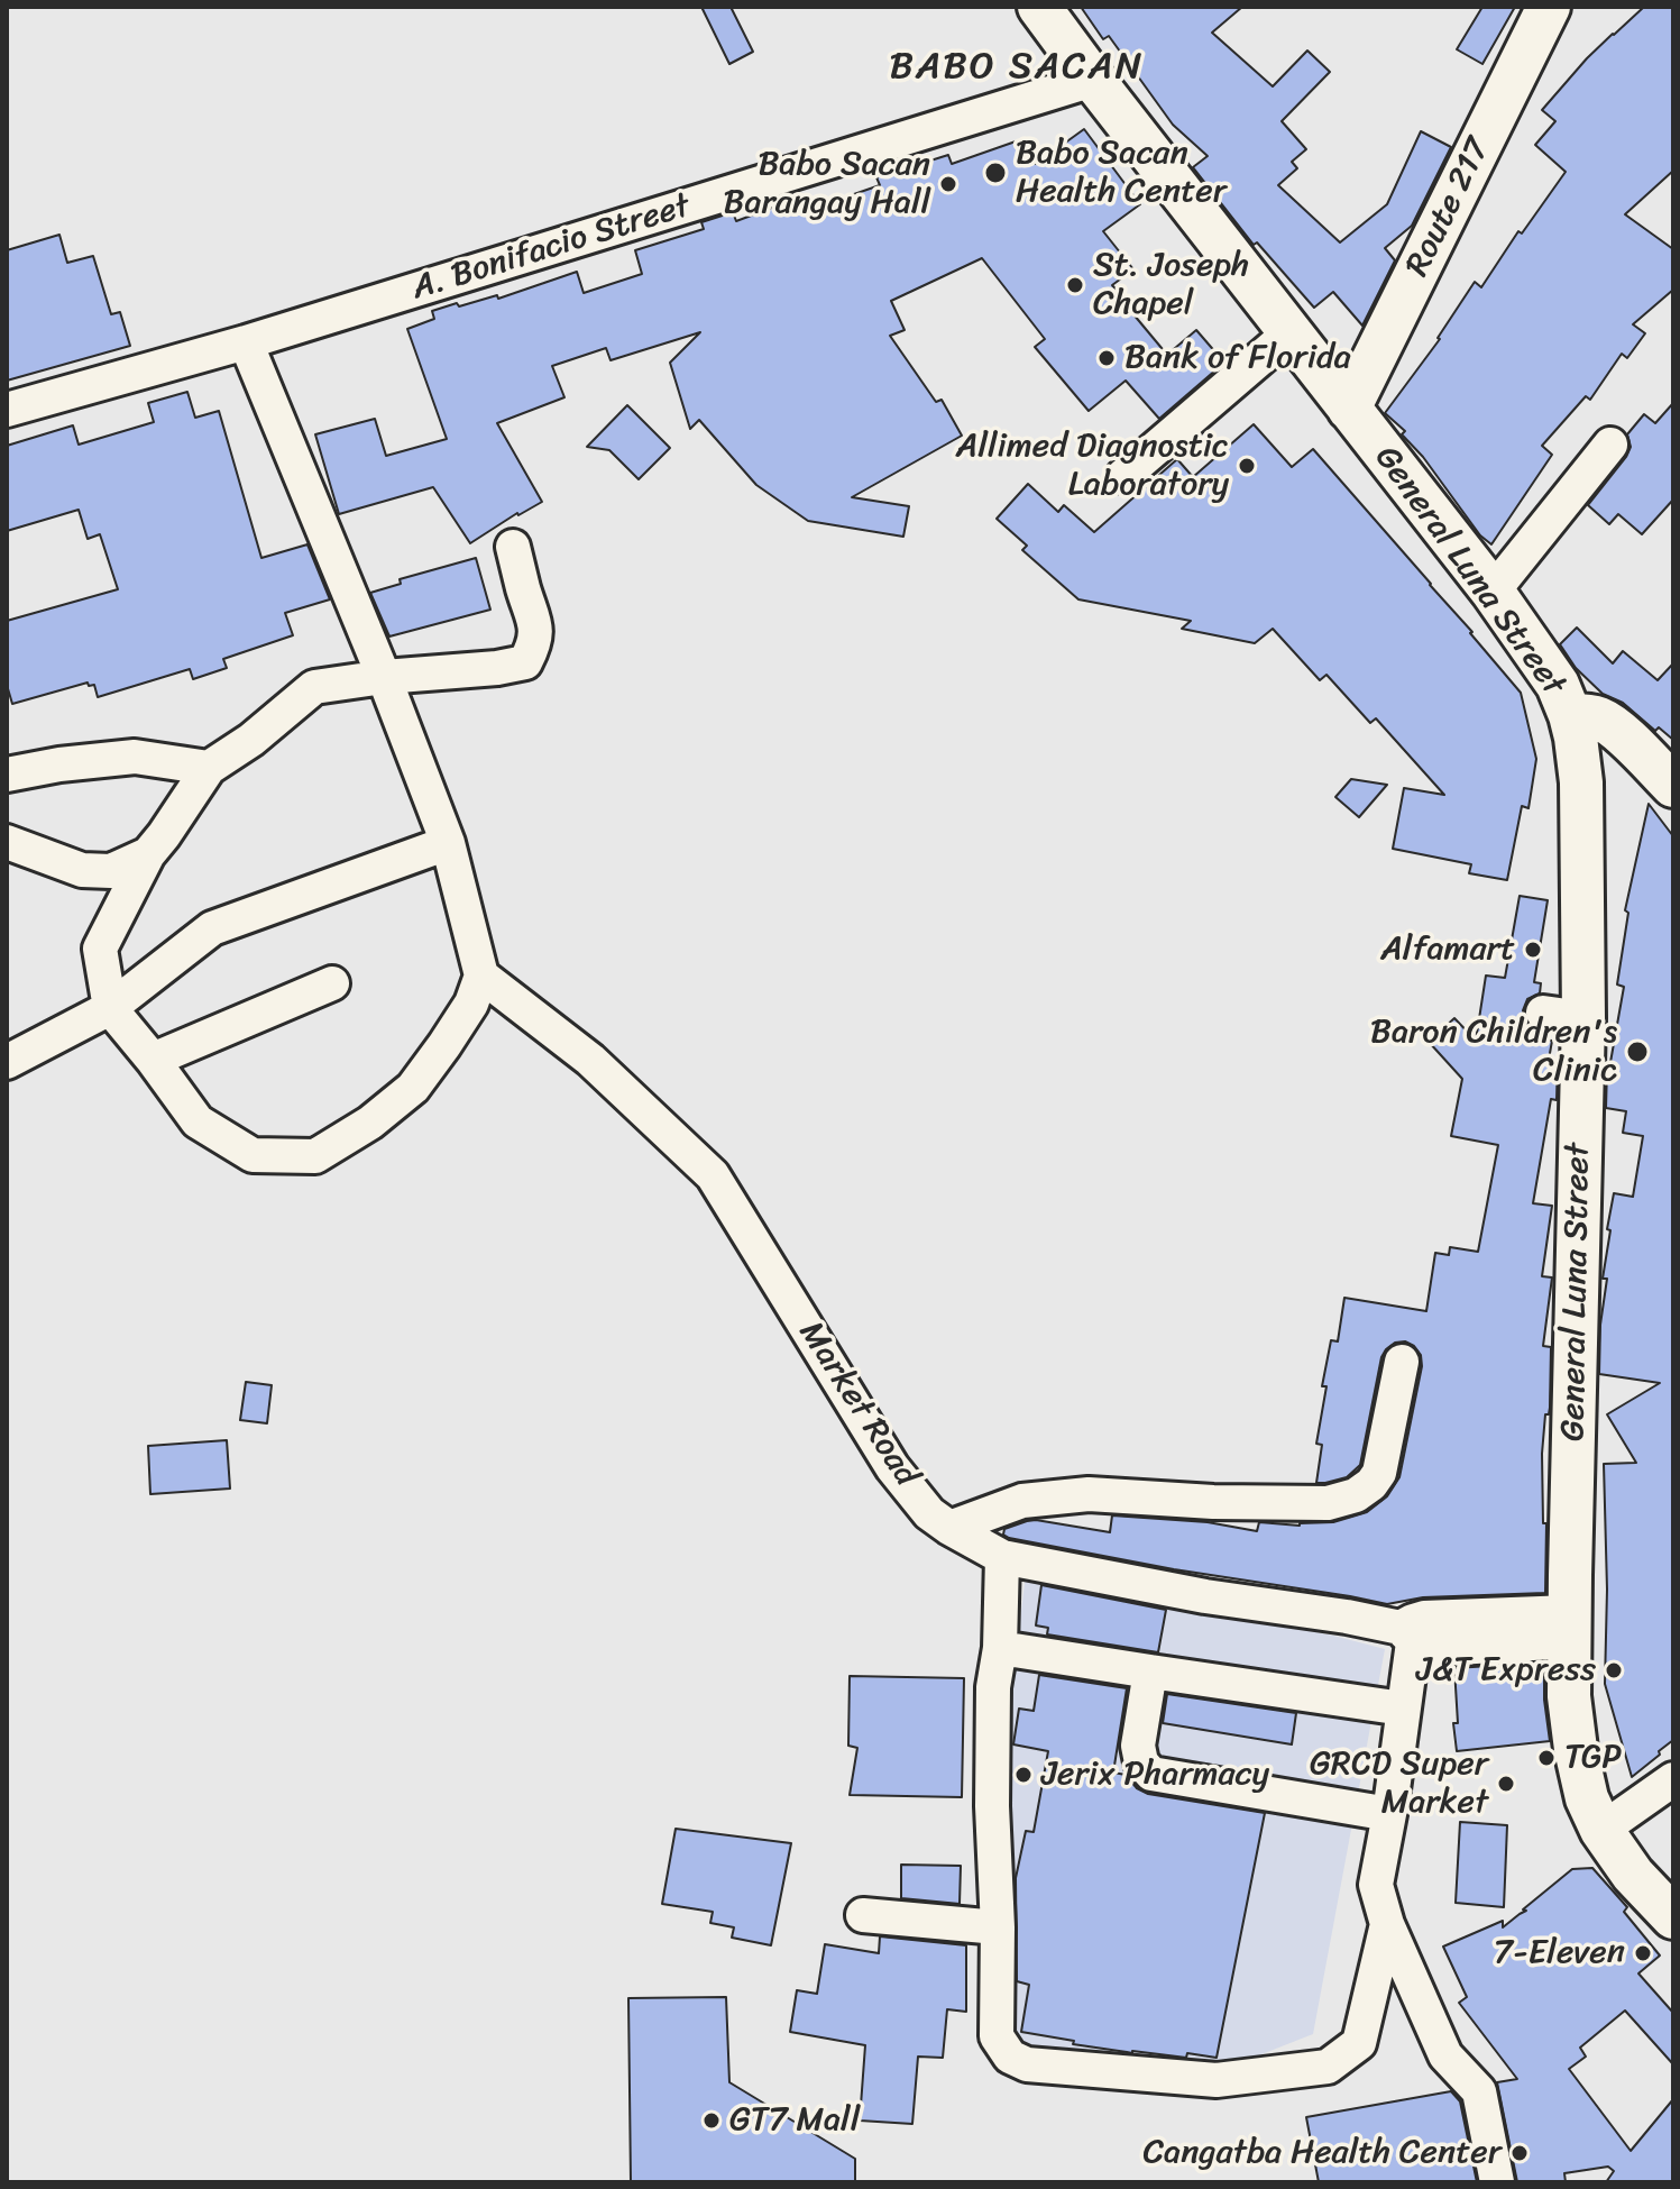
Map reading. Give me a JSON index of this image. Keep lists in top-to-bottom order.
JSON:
{
  "streets": {
    "main road": ["Route 217", "General Luna Street"],
    "street": ["A. Bonifacio Street", "Market Road"]
  },
  "crossings": [
    ["Route 217", "General Luna Street"],
    ["A. Bonifacio Street", "General Luna Street"],
    ["General Luna Street", "Market Road"]
  ],
  "districts": ["BABO SACAN"],
  "places": [
    "Babo Sacan Health Center",
    "Babo Sacan Barangay Hall",
    "St. Joseph Chapel",
    "Bank of Florida",
    "Allimed Diagnostic Laboratory",
    "Alfamart",
    "Baron Children's Clinic",
    "J&T Express",
    "TGP",
    "Jerix Pharmacy",
    "GRCD Super Market",
    "7-Eleven",
    "GT7 Mall",
    "Cangatba Health Center"
  ]
}
